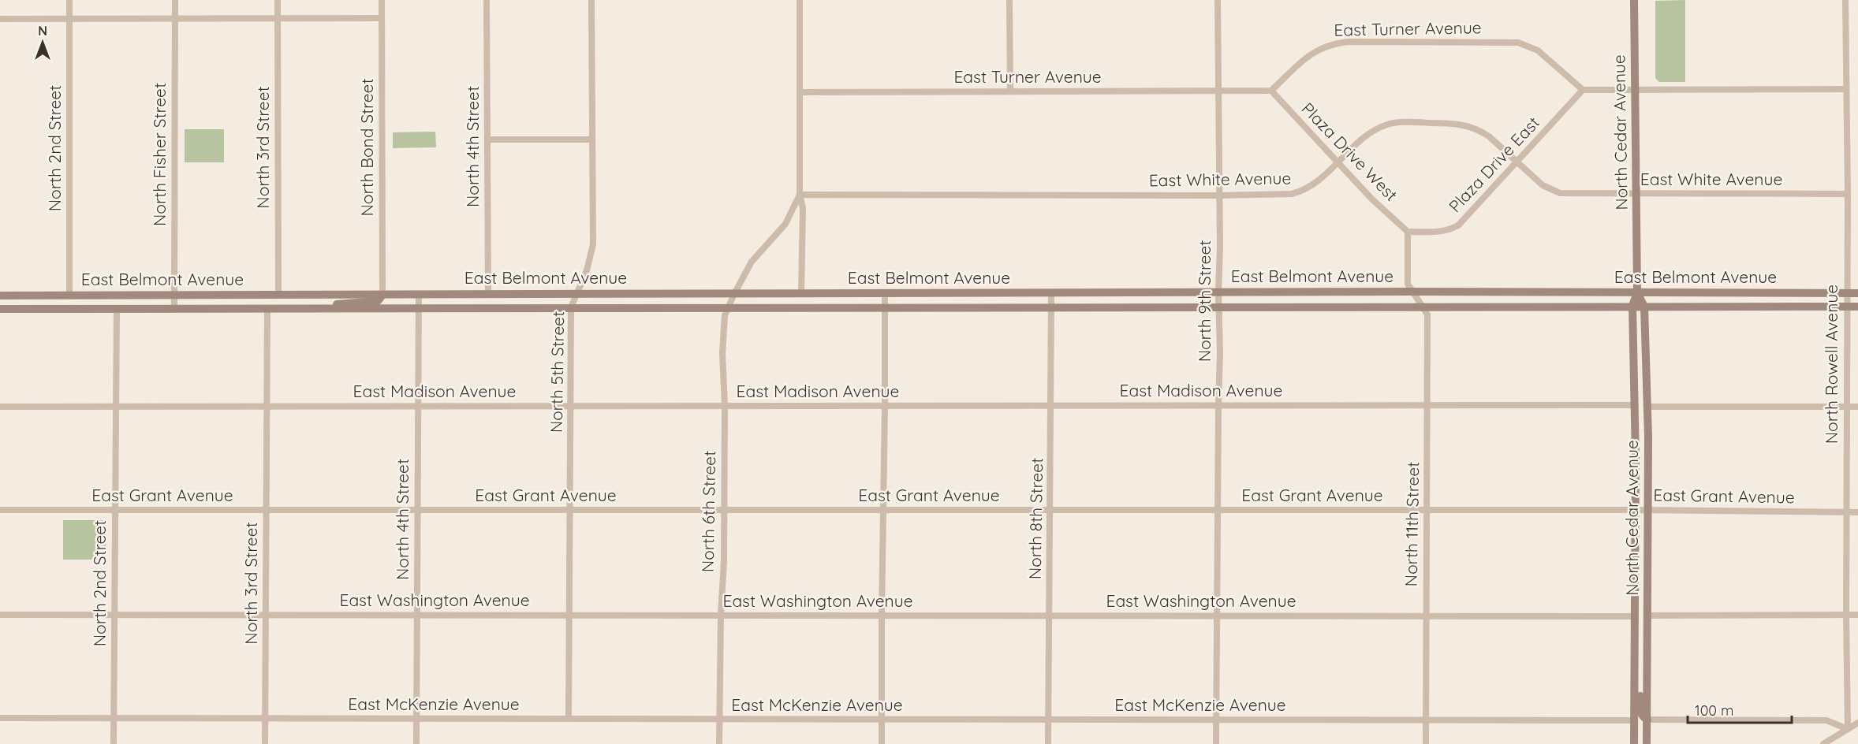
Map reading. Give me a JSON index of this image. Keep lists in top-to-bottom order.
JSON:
{
  "streets": {
    "main road": ["North Cedar Avenue", "East Belmont Avenue"],
    "street": [
      "East Turner Avenue",
      "North 4th Street",
      "North 3rd Street",
      "North Bond Street",
      "North 2nd Street",
      "Plaza Drive West",
      "North Fisher Street",
      "Plaza Drive East",
      "East White Avenue",
      "North 9th Street",
      "North Rowell Avenue",
      "North 5th Street",
      "East Madison Avenue",
      "East Grant Avenue",
      "North 6th Street",
      "North 8th Street",
      "North 11th Street",
      "East Washington Avenue",
      "East McKenzie Avenue"
    ]
  },
  "crossings": [
    ["East Turner Avenue", "Plaza Drive West"],
    ["East Turner Avenue", "Plaza Drive East"],
    ["East Turner Avenue", "North 9th Street"],
    ["North Cedar Avenue", "East White Avenue"],
    ["North Cedar Avenue", "East Belmont Avenue"],
    ["North Cedar Avenue", "East Madison Avenue"],
    ["North Cedar Avenue", "East Grant Avenue"],
    ["North Cedar Avenue", "East Washington Avenue"],
    ["North Cedar Avenue", "East McKenzie Avenue"],
    ["North 4th Street", "East Belmont Avenue"],
    ["North 4th Street", "East Madison Avenue"],
    ["North 4th Street", "East Grant Avenue"],
    ["North 4th Street", "East Washington Avenue"],
    ["North 4th Street", "East McKenzie Avenue"],
    ["North 3rd Street", "East Belmont Avenue"],
    ["North 3rd Street", "East Madison Avenue"],
    ["North 3rd Street", "East Grant Avenue"],
    ["North 3rd Street", "East Washington Avenue"],
    ["North 3rd Street", "East McKenzie Avenue"],
    ["North Bond Street", "East Belmont Avenue"],
    ["North 2nd Street", "East Belmont Avenue"],
    ["North 2nd Street", "East Madison Avenue"],
    ["North 2nd Street", "East Grant Avenue"],
    ["North 2nd Street", "East Washington Avenue"],
    ["North 2nd Street", "East McKenzie Avenue"],
    ["Plaza Drive West", "Plaza Drive East"],
    ["Plaza Drive West", "East White Avenue"],
    ["North Fisher Street", "East Belmont Avenue"],
    ["Plaza Drive East", "East White Avenue"],
    ["East White Avenue", "North 9th Street"],
    ["East White Avenue", "North Rowell Avenue"],
    ["East White Avenue", "North 6th Street"],
    ["East Belmont Avenue", "North 9th Street"],
    ["East Belmont Avenue", "North Rowell Avenue"],
    ["East Belmont Avenue", "North 5th Street"],
    ["East Belmont Avenue", "North 6th Street"],
    ["East Belmont Avenue", "North 8th Street"],
    ["East Belmont Avenue", "North 11th Street"],
    ["North 9th Street", "East Madison Avenue"],
    ["North 9th Street", "East Grant Avenue"],
    ["North 9th Street", "East Washington Avenue"],
    ["North 9th Street", "East McKenzie Avenue"],
    ["North Rowell Avenue", "East Grant Avenue"],
    ["North 5th Street", "East Madison Avenue"],
    ["North 5th Street", "East Grant Avenue"],
    ["North 5th Street", "East Washington Avenue"],
    ["North 5th Street", "East McKenzie Avenue"],
    ["East Madison Avenue", "North 6th Street"],
    ["East Madison Avenue", "North 8th Street"],
    ["East Madison Avenue", "North 11th Street"],
    ["East Grant Avenue", "North 6th Street"],
    ["East Grant Avenue", "North 8th Street"],
    ["East Grant Avenue", "North 11th Street"],
    ["North 6th Street", "East Washington Avenue"],
    ["North 6th Street", "East McKenzie Avenue"],
    ["North 8th Street", "East Washington Avenue"],
    ["North 8th Street", "East McKenzie Avenue"],
    ["North 11th Street", "East Washington Avenue"],
    ["North 11th Street", "East McKenzie Avenue"]
  ],
  "scale_bar": "100 m",
  "north": "top"
}
